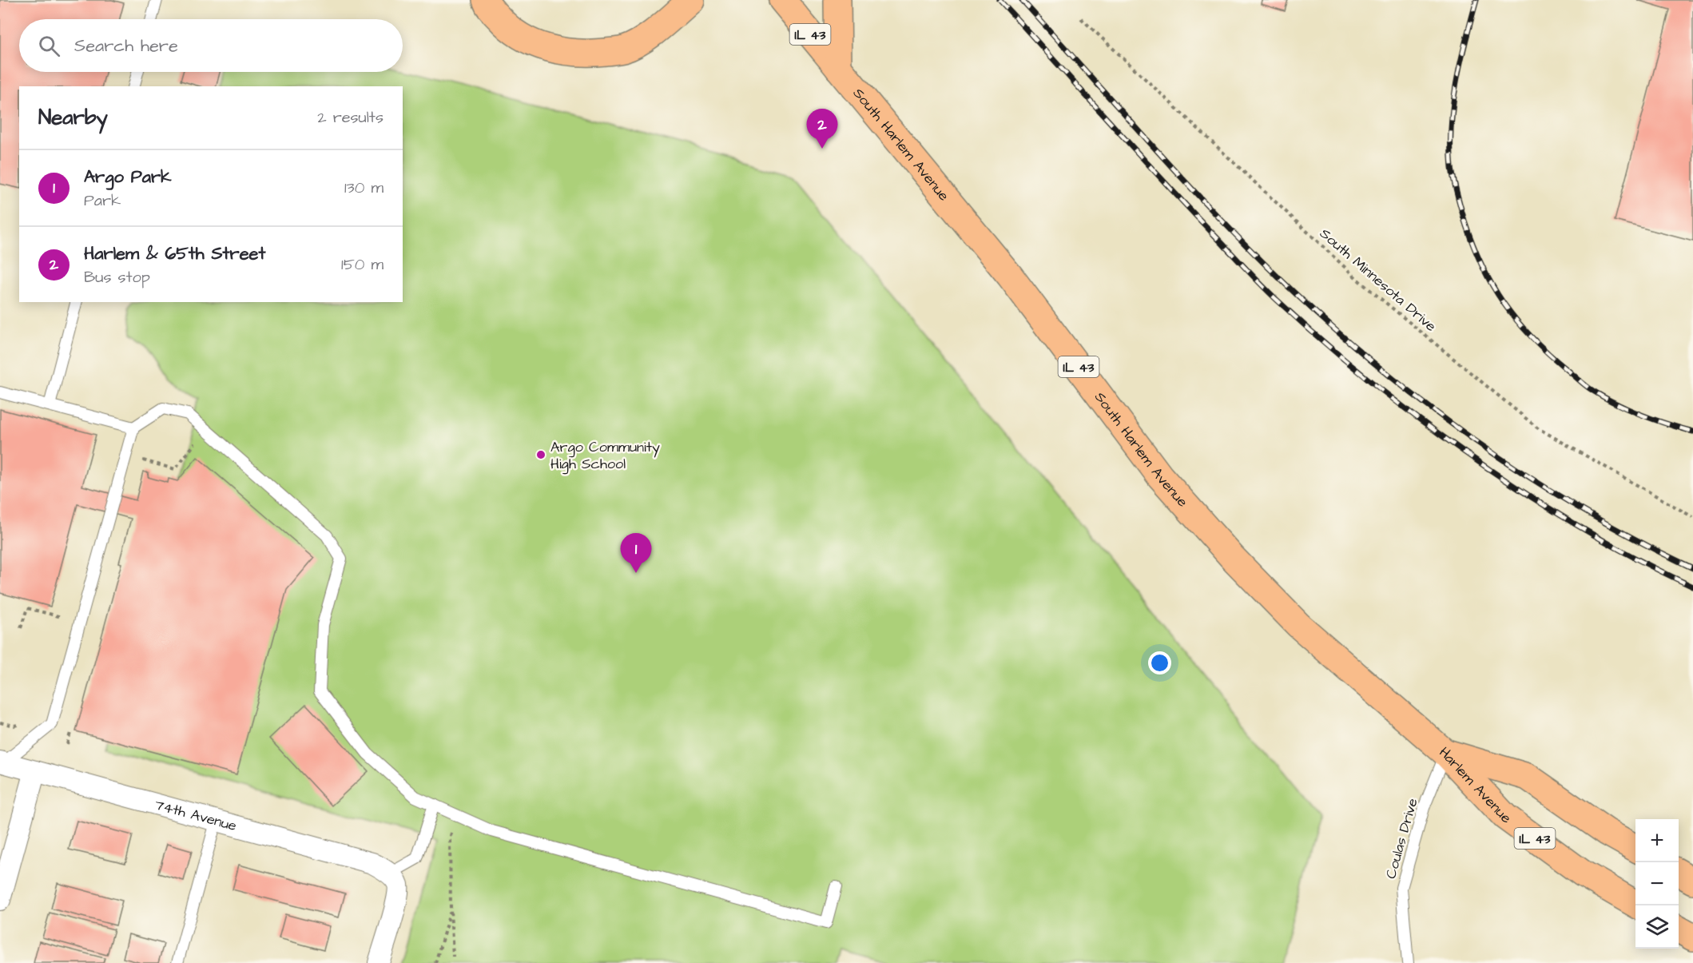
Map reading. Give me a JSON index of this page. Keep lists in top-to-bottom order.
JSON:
{
  "streets": {
    "main road": ["IL 43", "South Harlem Avenue", "Harlem Avenue"],
    "street": ["74th Avenue"],
    "lane": ["Coulas Drive"],
    "path": ["South Minnesota Drive"]
  },
  "crossings": [
    ["South Harlem Avenue", "Harlem Avenue"],
    ["South Harlem Avenue", "Coulas Drive"],
    ["Harlem Avenue", "Coulas Drive"]
  ],
  "places": ["Argo Community High School"],
  "page": {
    "search": "Search here",
    "heading": ["Nearby", "2 results"],
    "pins": ["2", "1"],
    "list": [
      {
        "mark": "1",
        "name": "Argo Park",
        "note": "Park",
        "value": "130 m"
      },
      {
        "mark": "2",
        "name": "Harlem & 65th Street",
        "note": "Bus stop",
        "value": "150 m"
      }
    ],
    "map_buttons": ["+", "−"]
  }
}
